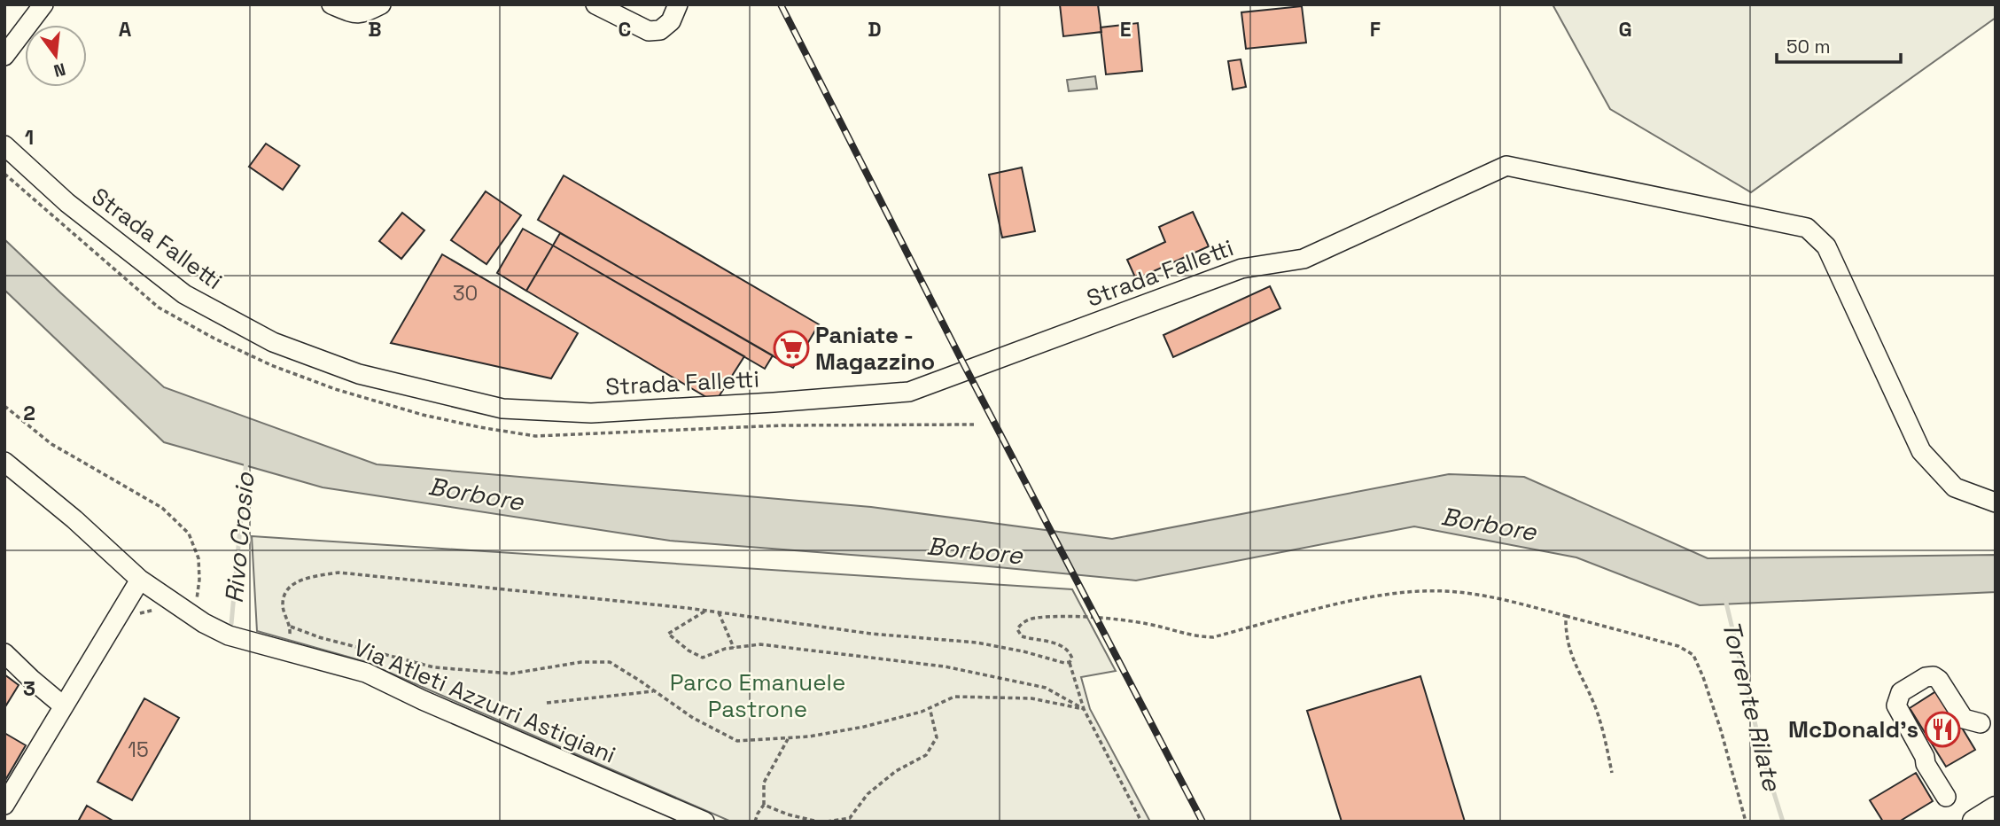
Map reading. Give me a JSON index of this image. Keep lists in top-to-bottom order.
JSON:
{
  "streets": {
    "street": ["Strada Falletti", "Via Atleti Azzurri Astigiani"]
  },
  "water": ["Borbore", "Rivo Crosio", "Torrente Rilate"],
  "parks": ["Parco Emanuele Pastrone"],
  "places": {
    "supermarket": ["Paniate - Magazzino"],
    "restaurant": ["McDonald's"]
  },
  "house_numbers": ["30", "15"],
  "scale_bar": "50 m",
  "north": "bottom",
  "grid": {
    "columns": [
      "A",
      "B",
      "C",
      "D",
      "E",
      "F",
      "G"
    ],
    "rows": ["1", "2", "3"]
  }
}
